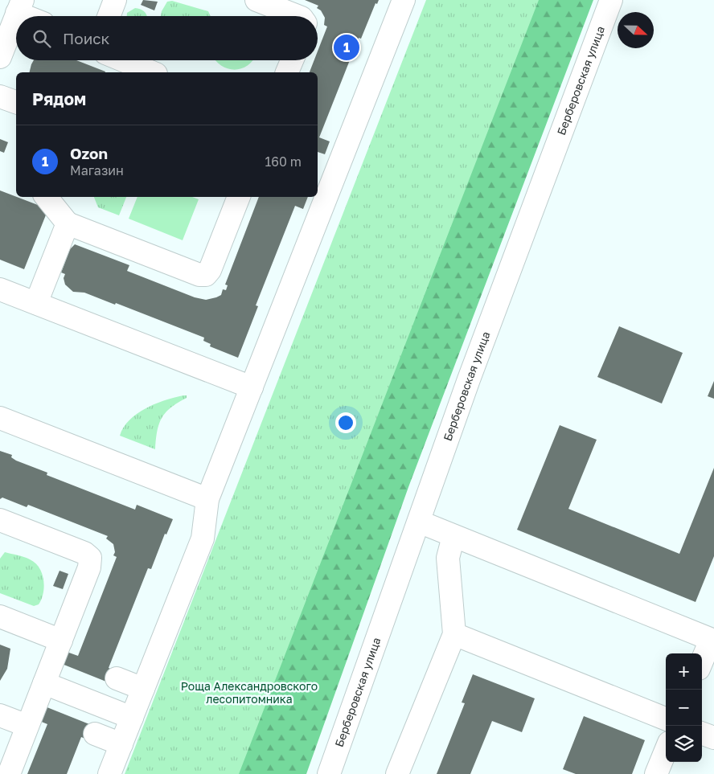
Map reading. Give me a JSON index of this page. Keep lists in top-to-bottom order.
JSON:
{
  "streets": {
    "street": ["Берберовская улица"]
  },
  "parks": ["Роща Александровского лесопитомника"],
  "north": "right",
  "page": {
    "search": "Поиск",
    "pins": "1",
    "heading": "Рядом",
    "list": [
      {
        "mark": "1",
        "name": "Ozon",
        "note": "Магазин",
        "value": "160 m"
      }
    ],
    "map_buttons": ["+", "−"]
  }
}
